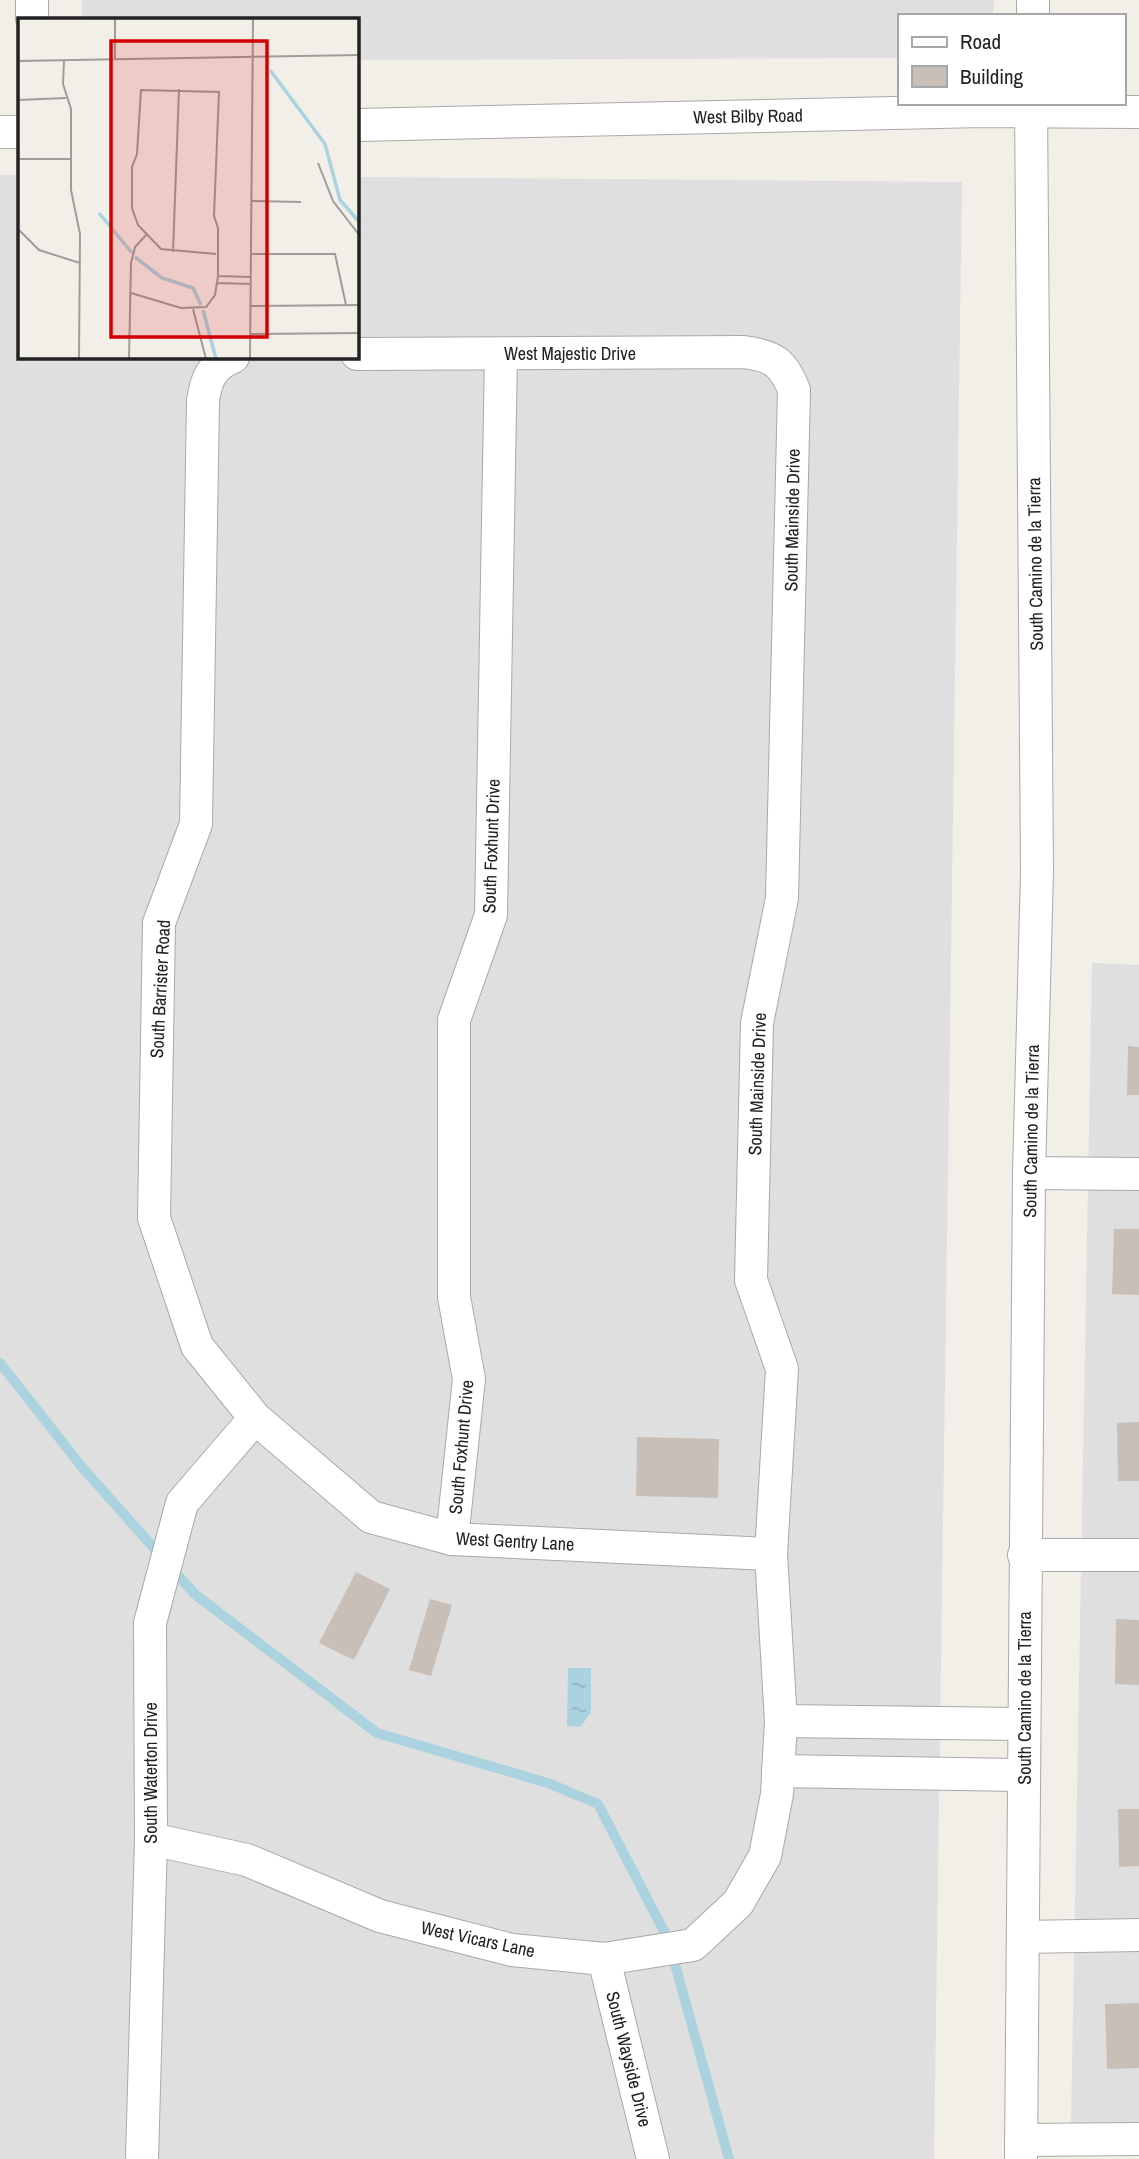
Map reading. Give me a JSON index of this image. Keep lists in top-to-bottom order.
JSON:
{
  "streets": {
    "street": [
      "West Bilby Road",
      "West Majestic Drive",
      "South Mainside Drive",
      "South Camino de la Tierra",
      "South Foxhunt Drive",
      "South Barrister Road",
      "West Gentry Lane",
      "South Waterton Drive",
      "West Vicars Lane",
      "South Wayside Drive"
    ]
  },
  "crossings": [
    ["West Bilby Road", "South Camino de la Tierra"],
    ["West Majestic Drive", "South Mainside Drive"],
    ["West Majestic Drive", "South Foxhunt Drive"],
    ["South Mainside Drive", "West Gentry Lane"],
    ["South Mainside Drive", "West Vicars Lane"],
    ["South Foxhunt Drive", "West Gentry Lane"],
    ["South Barrister Road", "West Gentry Lane"],
    ["South Barrister Road", "South Waterton Drive"],
    ["West Gentry Lane", "South Waterton Drive"],
    ["South Waterton Drive", "West Vicars Lane"],
    ["West Vicars Lane", "South Wayside Drive"]
  ],
  "legend": ["Road", "Building"]
}
